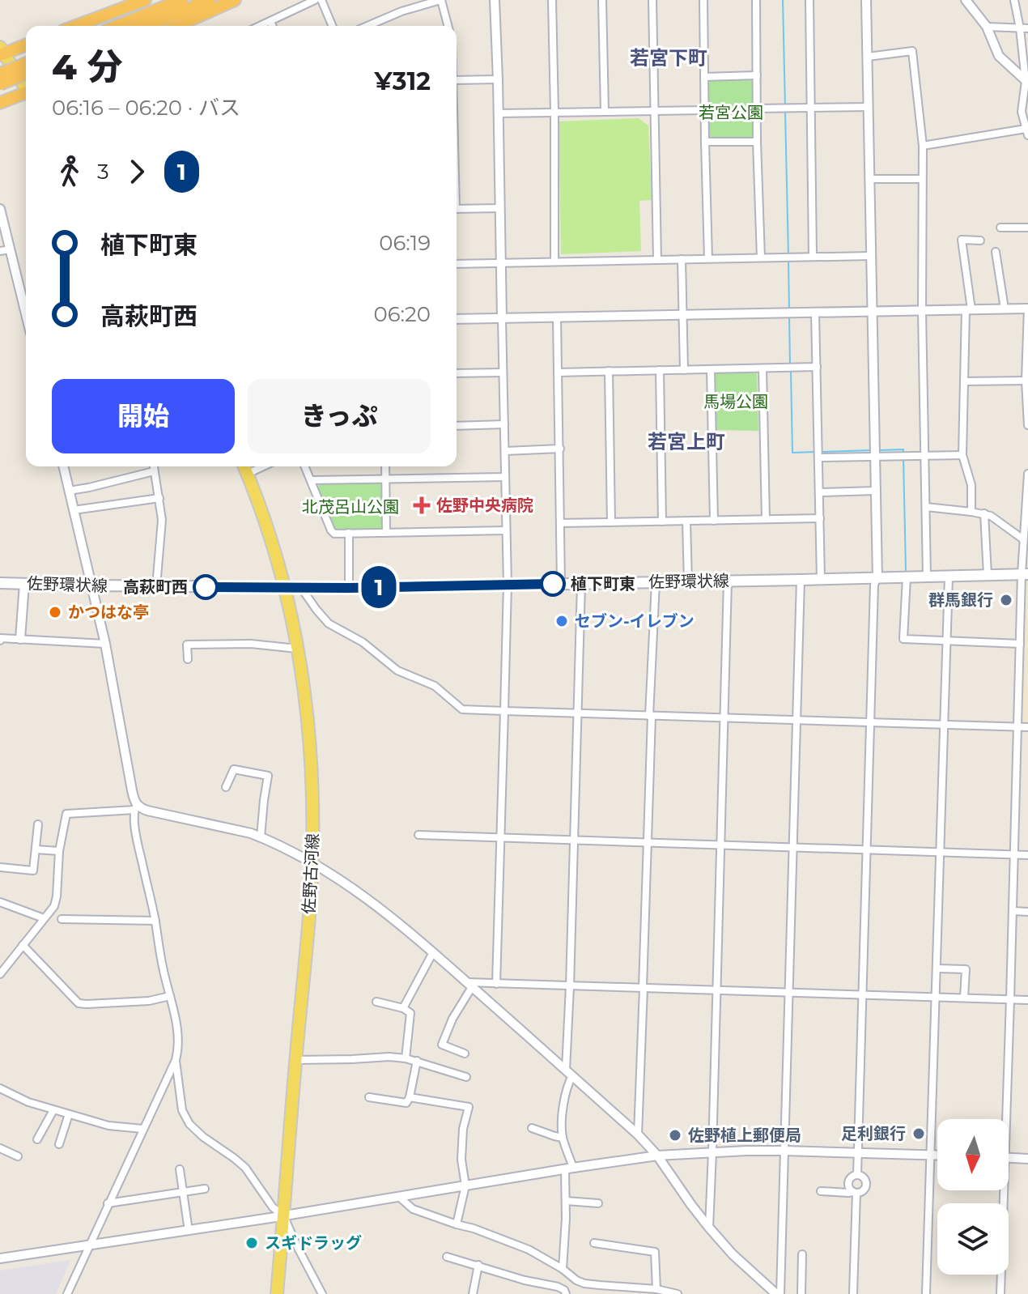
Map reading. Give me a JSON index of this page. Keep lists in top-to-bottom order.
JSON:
{
  "streets": {
    "main road": ["佐野環状線", "佐野古河線"]
  },
  "crossings": [
    ["佐野環状線", "佐野古河線"]
  ],
  "districts": ["若宮下町", "若宮上町"],
  "parks": ["若宮公園", "馬場公園", "北茂呂山公園"],
  "places": {
    "health": ["佐野中央病院"],
    "other": [
      "植下町東",
      "高萩町西",
      "群馬銀行",
      "かつはな亭",
      "セブン-イレブン",
      "足利銀行",
      "佐野植上郵便局",
      "スギドラッグ"
    ]
  },
  "lines": ["bus line 1"],
  "north": "bottom",
  "page": {
    "on_map": "1",
    "heading": ["4 分", "06:16 – 06:20 · バス", "¥312"],
    "legs": ["3", "1"],
    "list": [
      {
        "name": "植下町東",
        "value": "06:19"
      },
      {
        "name": "高萩町西",
        "value": "06:20"
      }
    ],
    "buttons": ["開始", "きっぷ"]
  }
}
